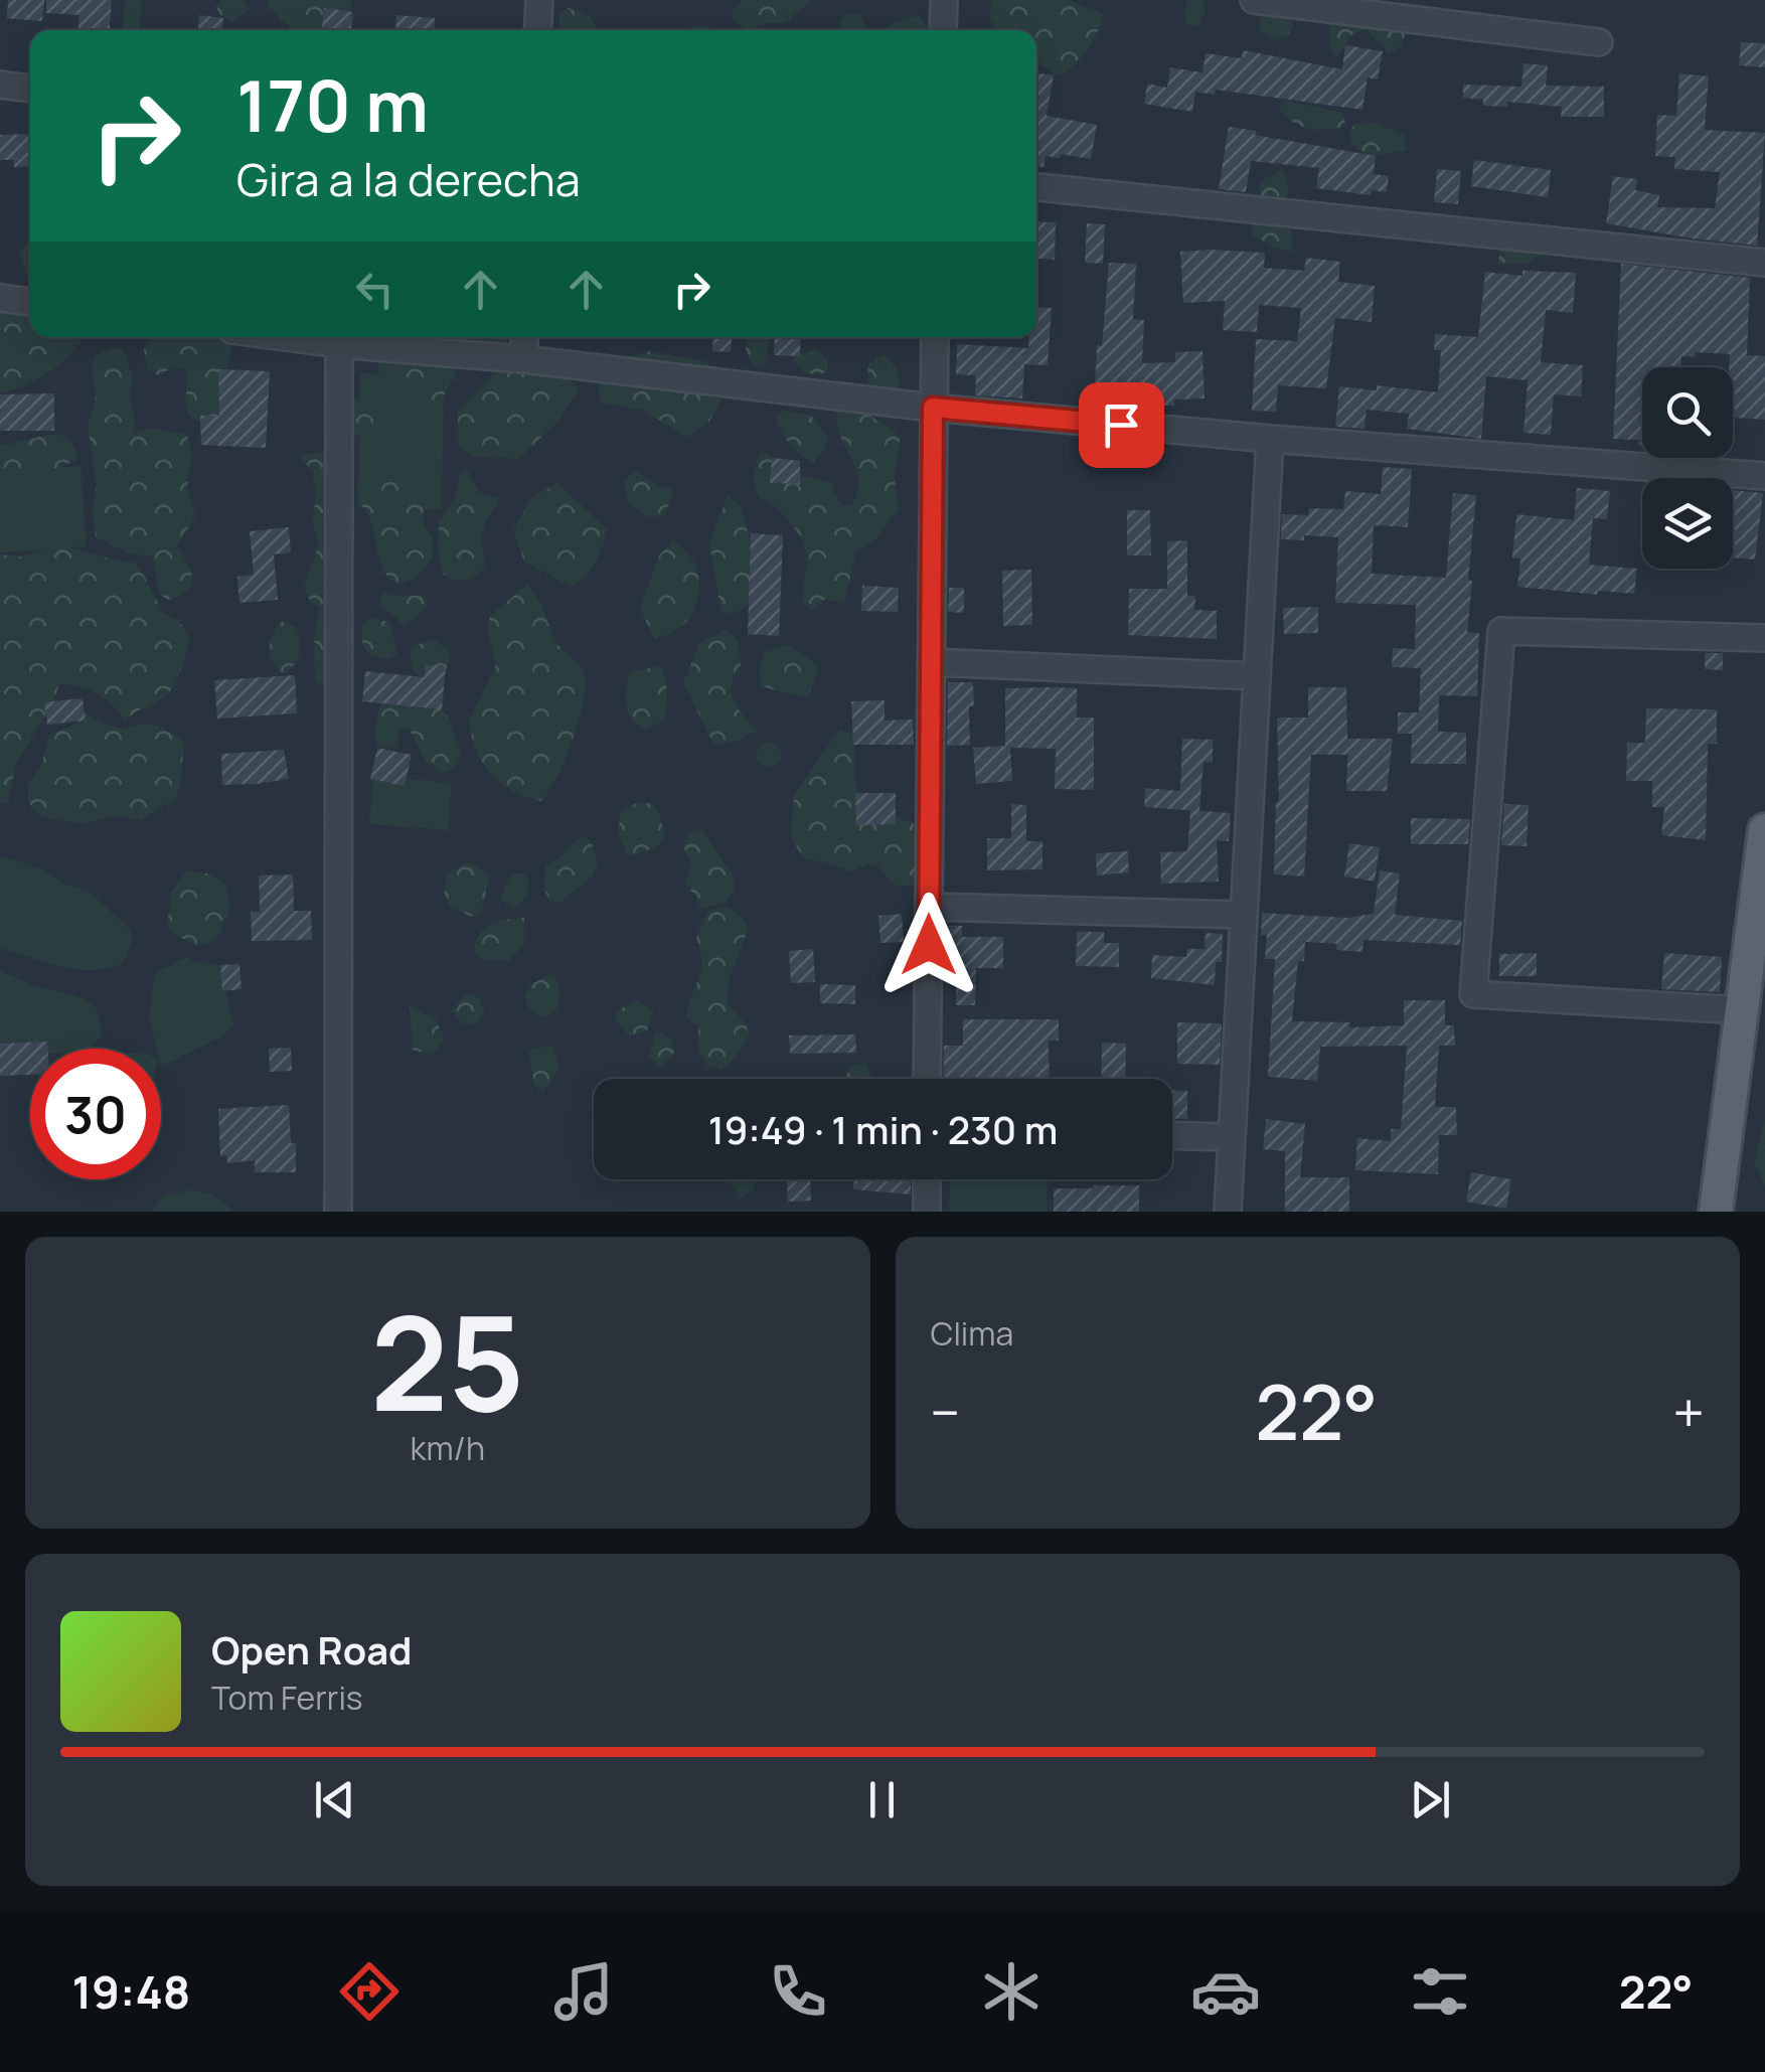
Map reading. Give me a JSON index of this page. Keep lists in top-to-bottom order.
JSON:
{
  "page": {
    "turn": ["170 m", "Gira a la derecha"],
    "limit": "30",
    "trip": "19:49 · 1 min · 230 m",
    "tile": [
      ["25", "km/h"],
      "Clima"
    ],
    "heat": ["−", "22°", "+"],
    "song": ["Open Road", "Tom Ferris"],
    "tabs": ["19:48", "22°"]
  }
}
